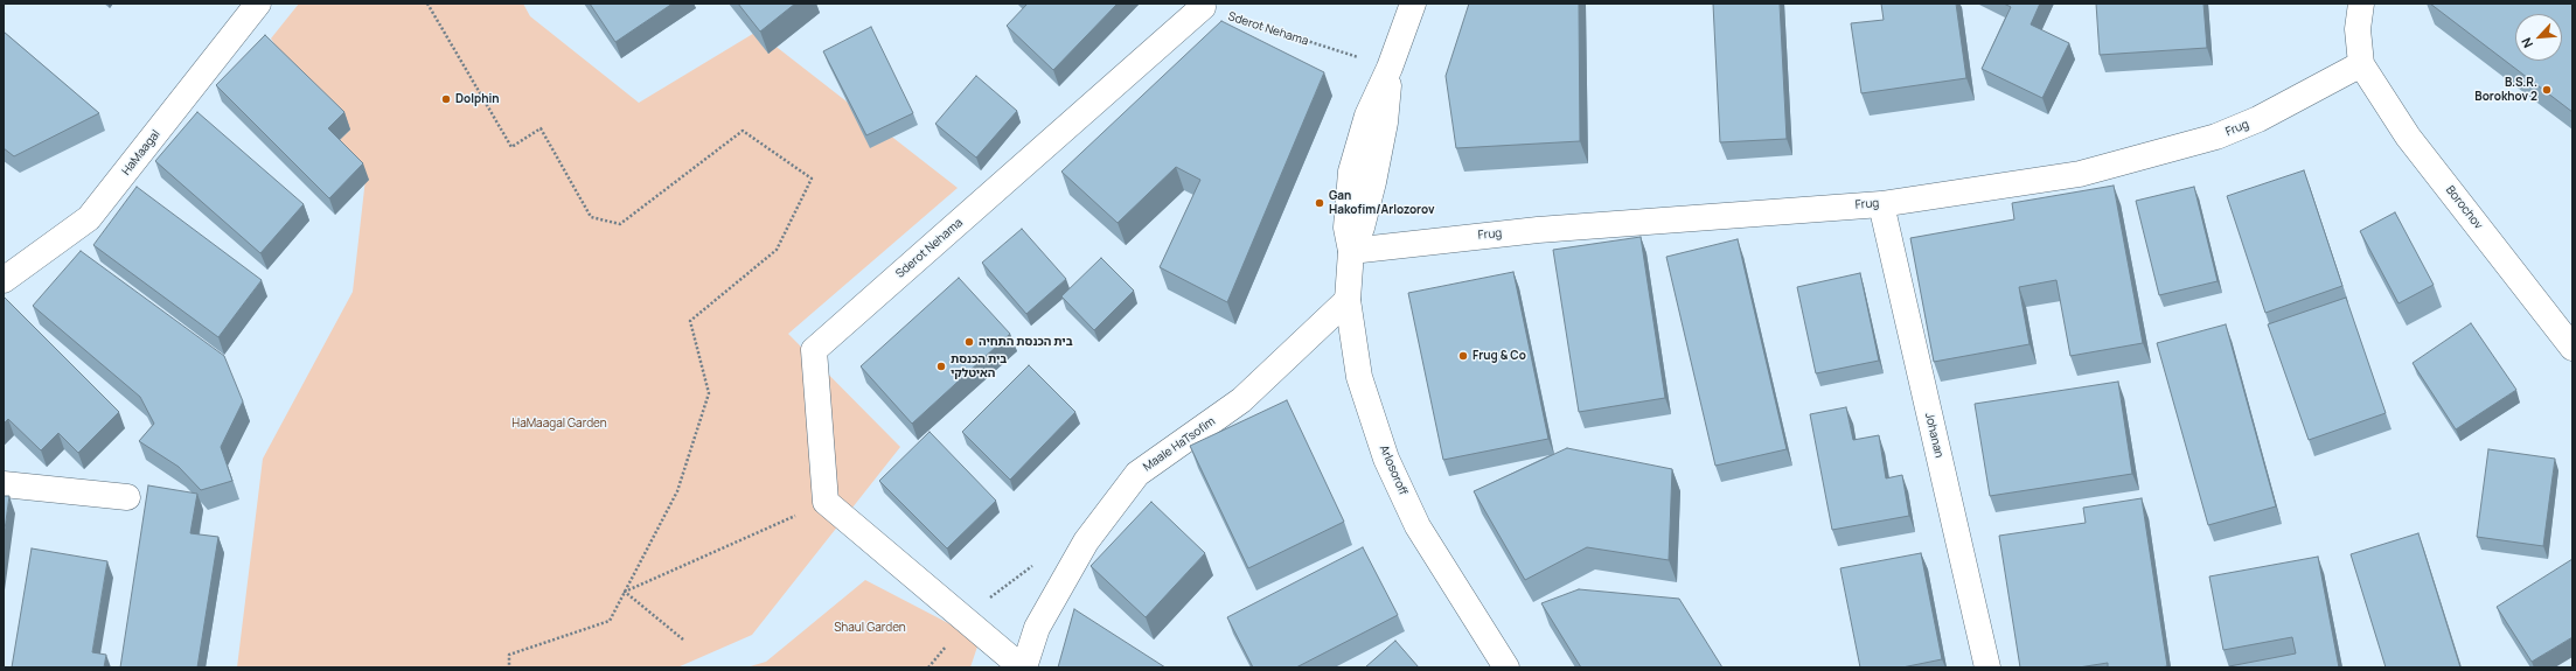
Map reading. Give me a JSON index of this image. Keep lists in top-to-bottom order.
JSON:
{
  "streets": {
    "street": [
      "Sderot Nehama",
      "Frug",
      "HaMaagal",
      "Borochov",
      "Johanan",
      "Maale HaTsofim",
      "Arlosoroff"
    ]
  },
  "crossings": [
    ["Sderot Nehama", "Arlosoroff"],
    ["Frug", "Borochov"],
    ["Frug", "Johanan"],
    ["Frug", "Arlosoroff"],
    ["Maale HaTsofim", "Arlosoroff"]
  ],
  "parks": ["HaMaagal Garden", "Shaul Garden"],
  "places": [
    "B.S.R. Borokhov 2",
    "Dolphin",
    "Gan Hakofim/Arlozorov",
    "בית הכנסת התחיה",
    "Frug & Co",
    "בית הכנסת האיטלקי"
  ],
  "north": "bottom left"
}
